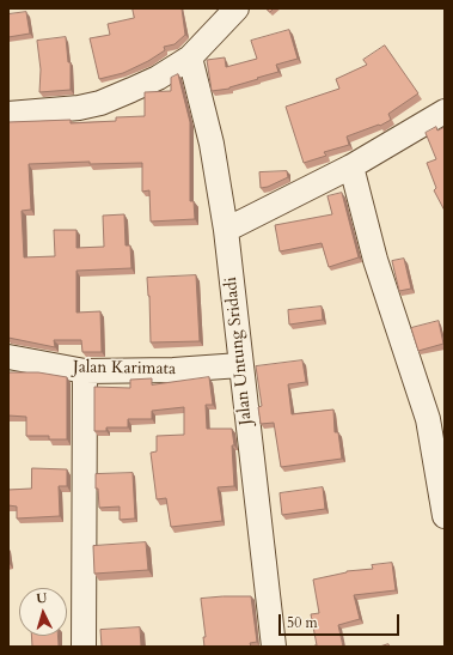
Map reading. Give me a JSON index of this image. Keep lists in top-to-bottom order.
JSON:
{
  "streets": {
    "street": ["Jalan Untung Sridadi", "Jalan Karimata"]
  },
  "crossings": [
    ["Jalan Untung Sridadi", "Jalan Karimata"]
  ],
  "scale_bar": "50 m",
  "north": "top"
}
